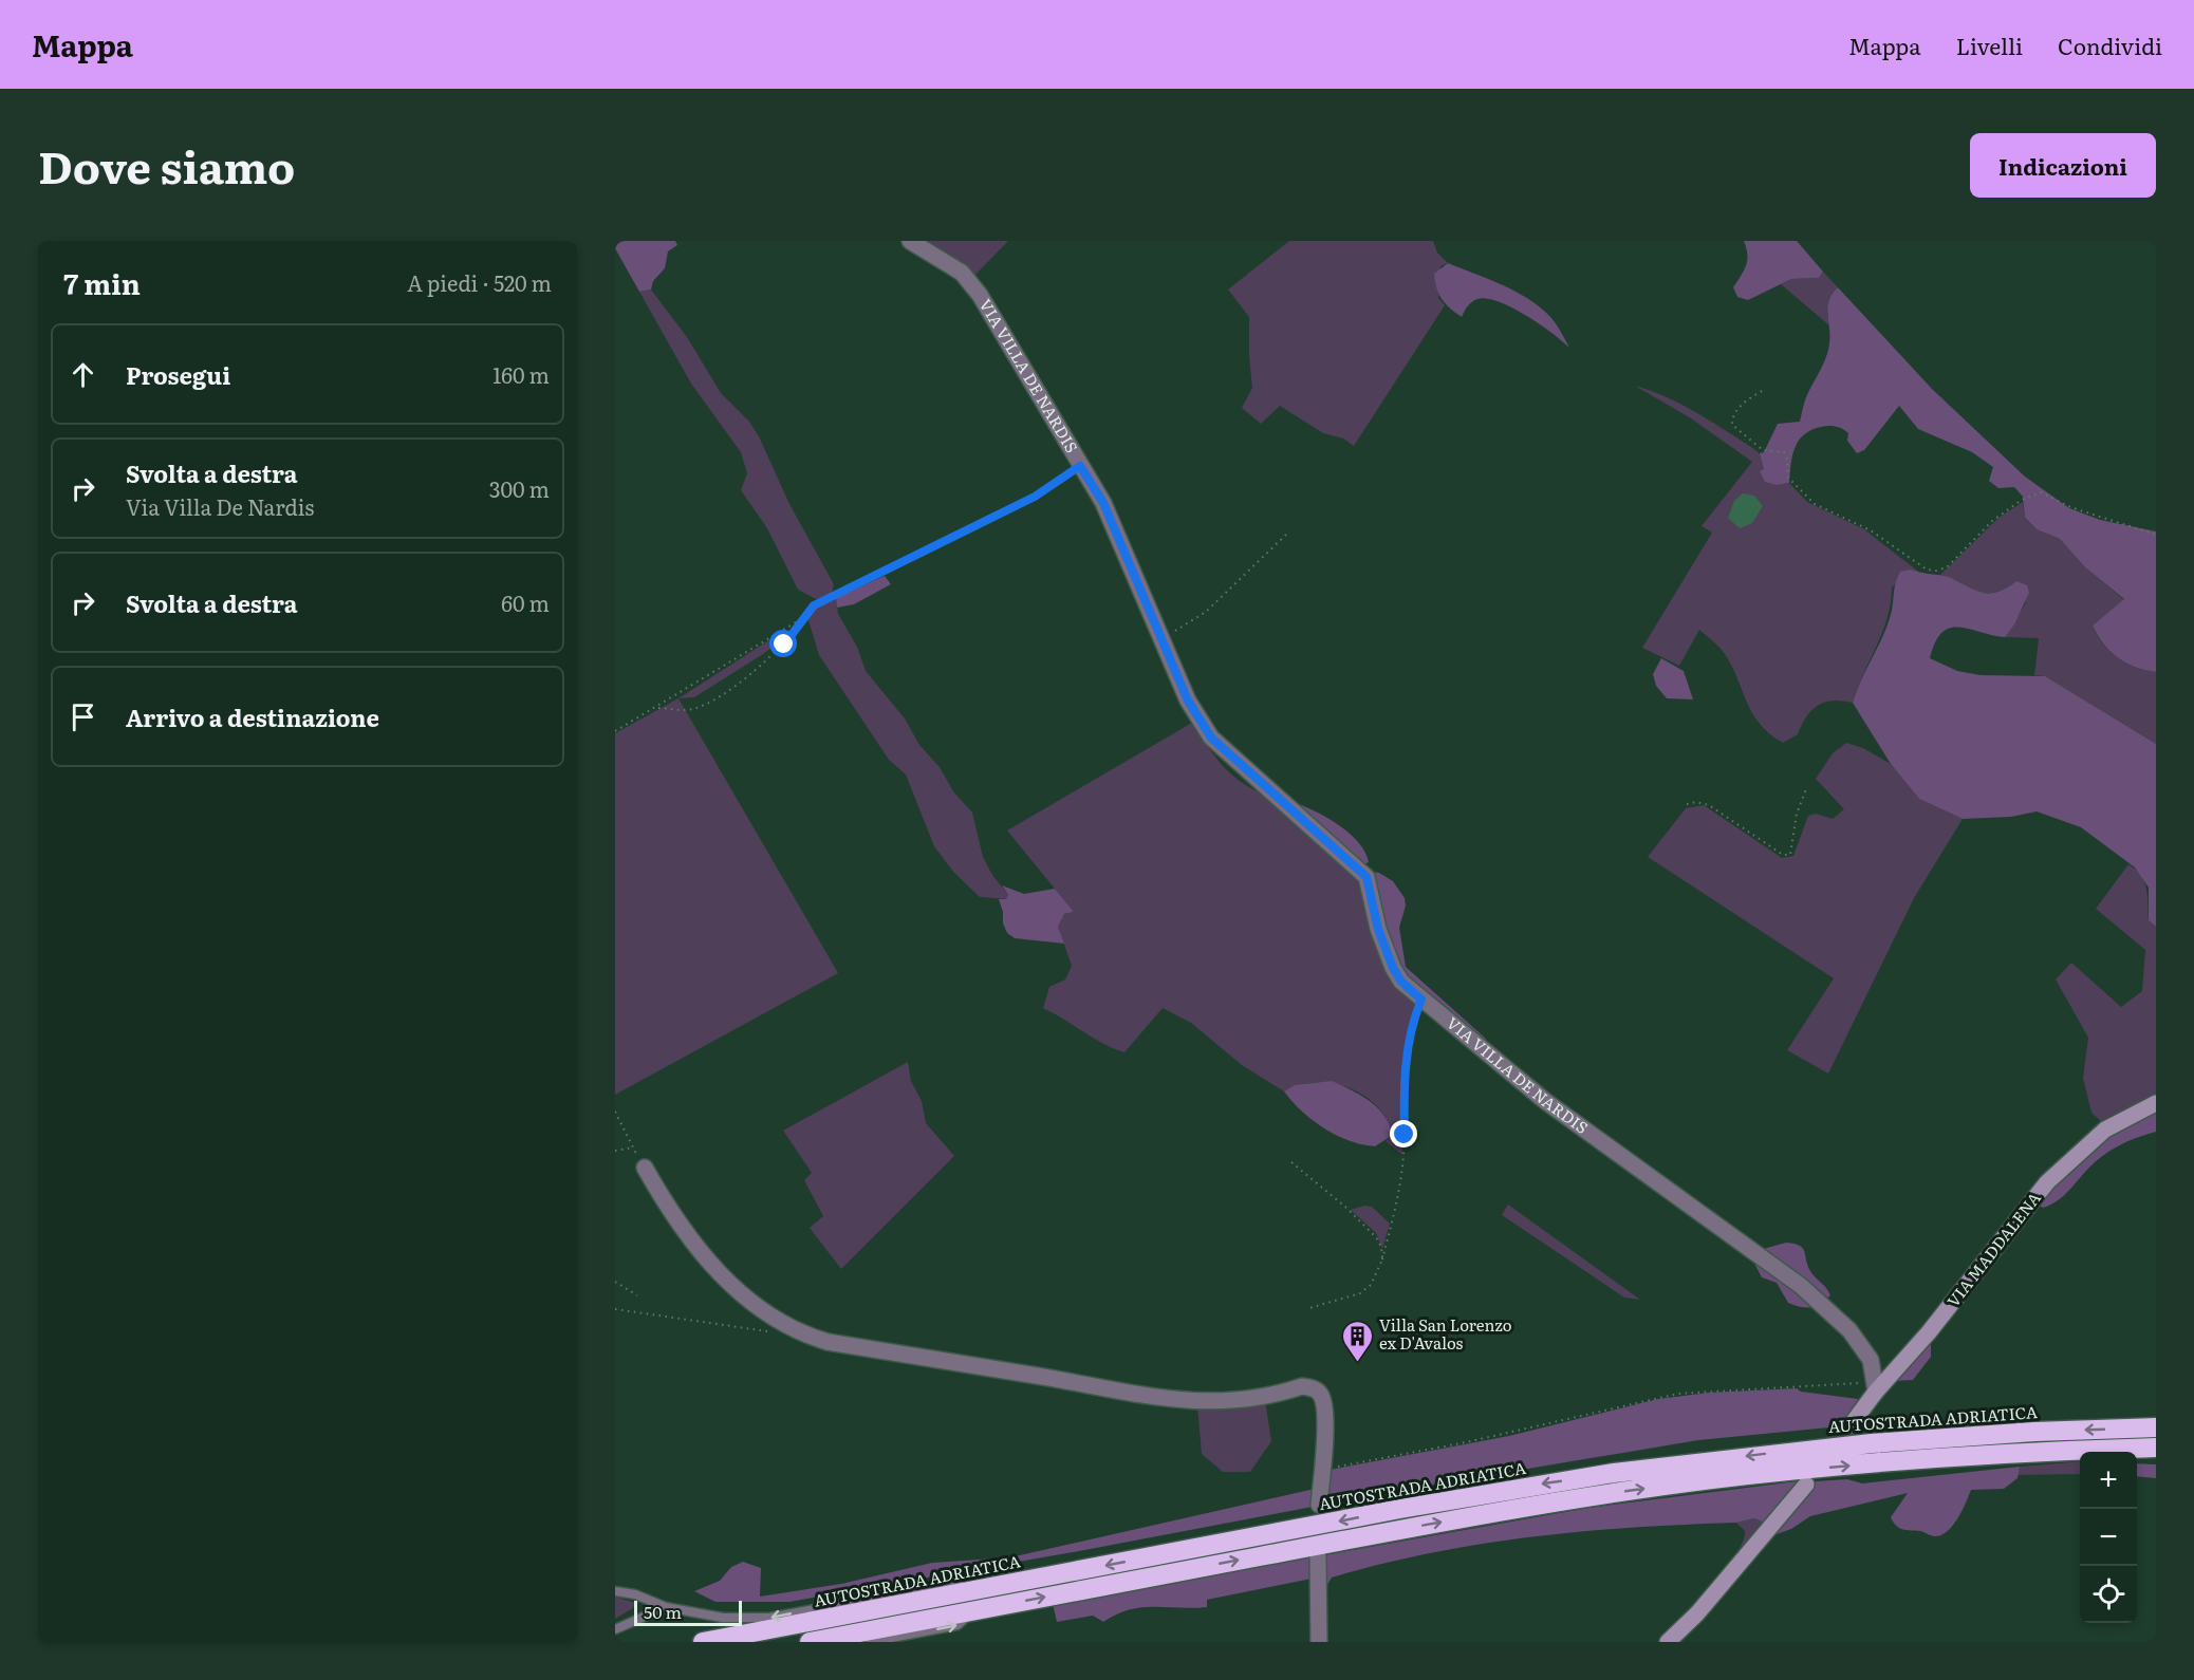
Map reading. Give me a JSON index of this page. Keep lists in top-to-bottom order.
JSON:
{
  "streets": {
    "highway": ["AUTOSTRADA ADRIATICA"],
    "street": ["VIA VILLA DE NARDIS", "VIA MADDALENA"]
  },
  "crossings": [
    ["VIA VILLA DE NARDIS", "VIA MADDALENA"]
  ],
  "places": {
    "building": ["Villa San Lorenzo ex D'Avalos"]
  },
  "scale_bar": "50 m",
  "page": {
    "header": "Mappa",
    "nav": ["Mappa", "Livelli", "Condividi"],
    "title": "Dove siamo",
    "buttons": "Indicazioni",
    "heading": ["7 min", "A piedi · 520 m"],
    "list": [
      ["Prosegui", "160 m"],
      ["Svolta a destra", "Via Villa De Nardis", "300 m"],
      ["Svolta a destra", "60 m"],
      "Arrivo a destinazione"
    ],
    "map_buttons": ["+", "−"],
    "scale": "50 m"
  }
}
